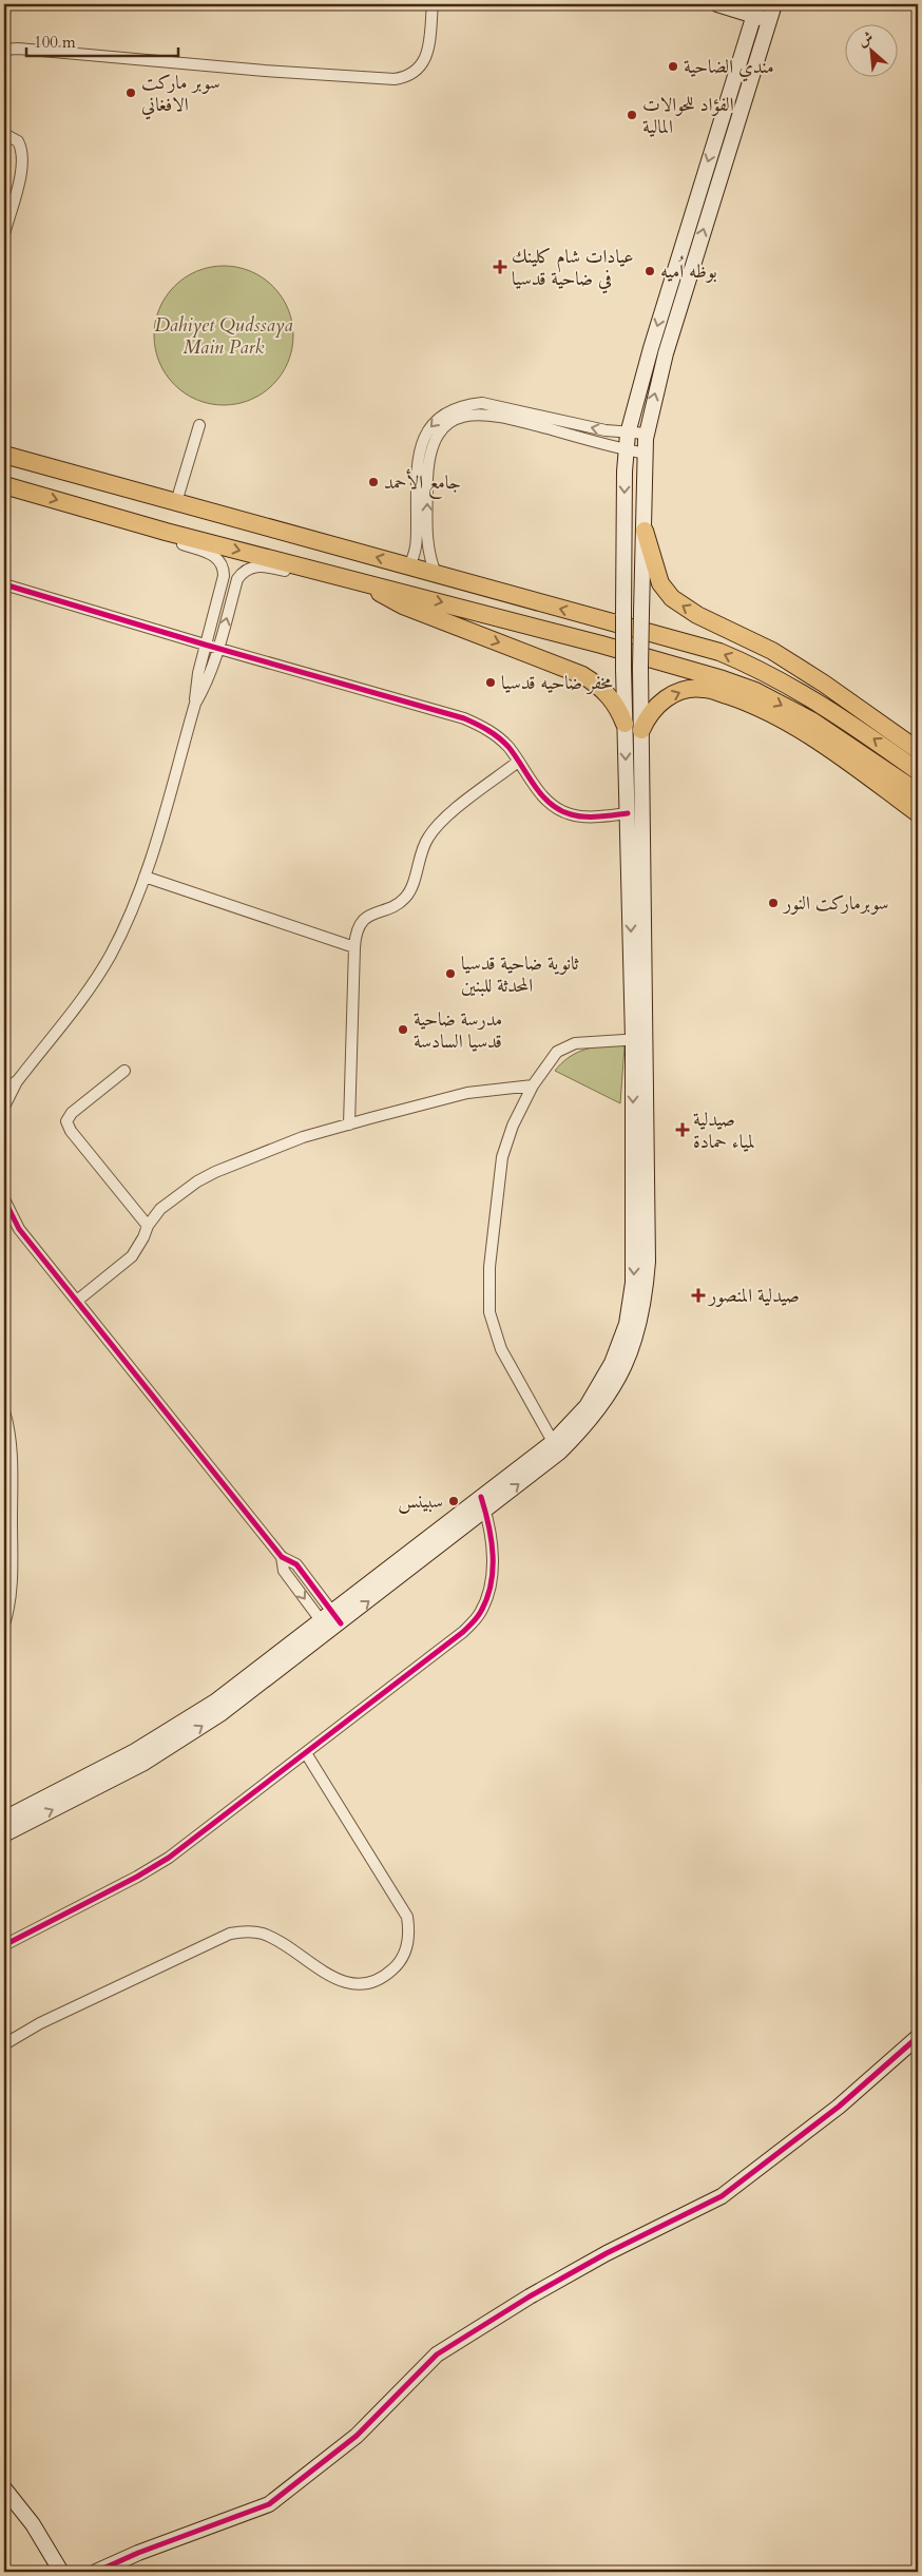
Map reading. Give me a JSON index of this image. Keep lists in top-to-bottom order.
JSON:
{
  "parks": ["Dahiyet Qudssaya Main Park"],
  "places": {
    "other": [
      "مندي الضاحية",
      "سوبر ماركت الافغاني",
      "الفؤاد للحوالات المالية",
      "بوظه اُميه",
      "جامع الأحمد",
      "مخفر ضاحيه قدسيا",
      "سوبرماركت النور",
      "ثانوية ضاحية قدسيا المحدثة للبنين",
      "مدرسة ضاحية قدسيا السادسة",
      "سبينس"
    ],
    "health": ["عيادات شام كلينك في ضاحية قدسيا", "صيدلية لمياء حمادة", "صيدلية المنصور"]
  },
  "scale_bar": "100 m",
  "north": "top left"
}
